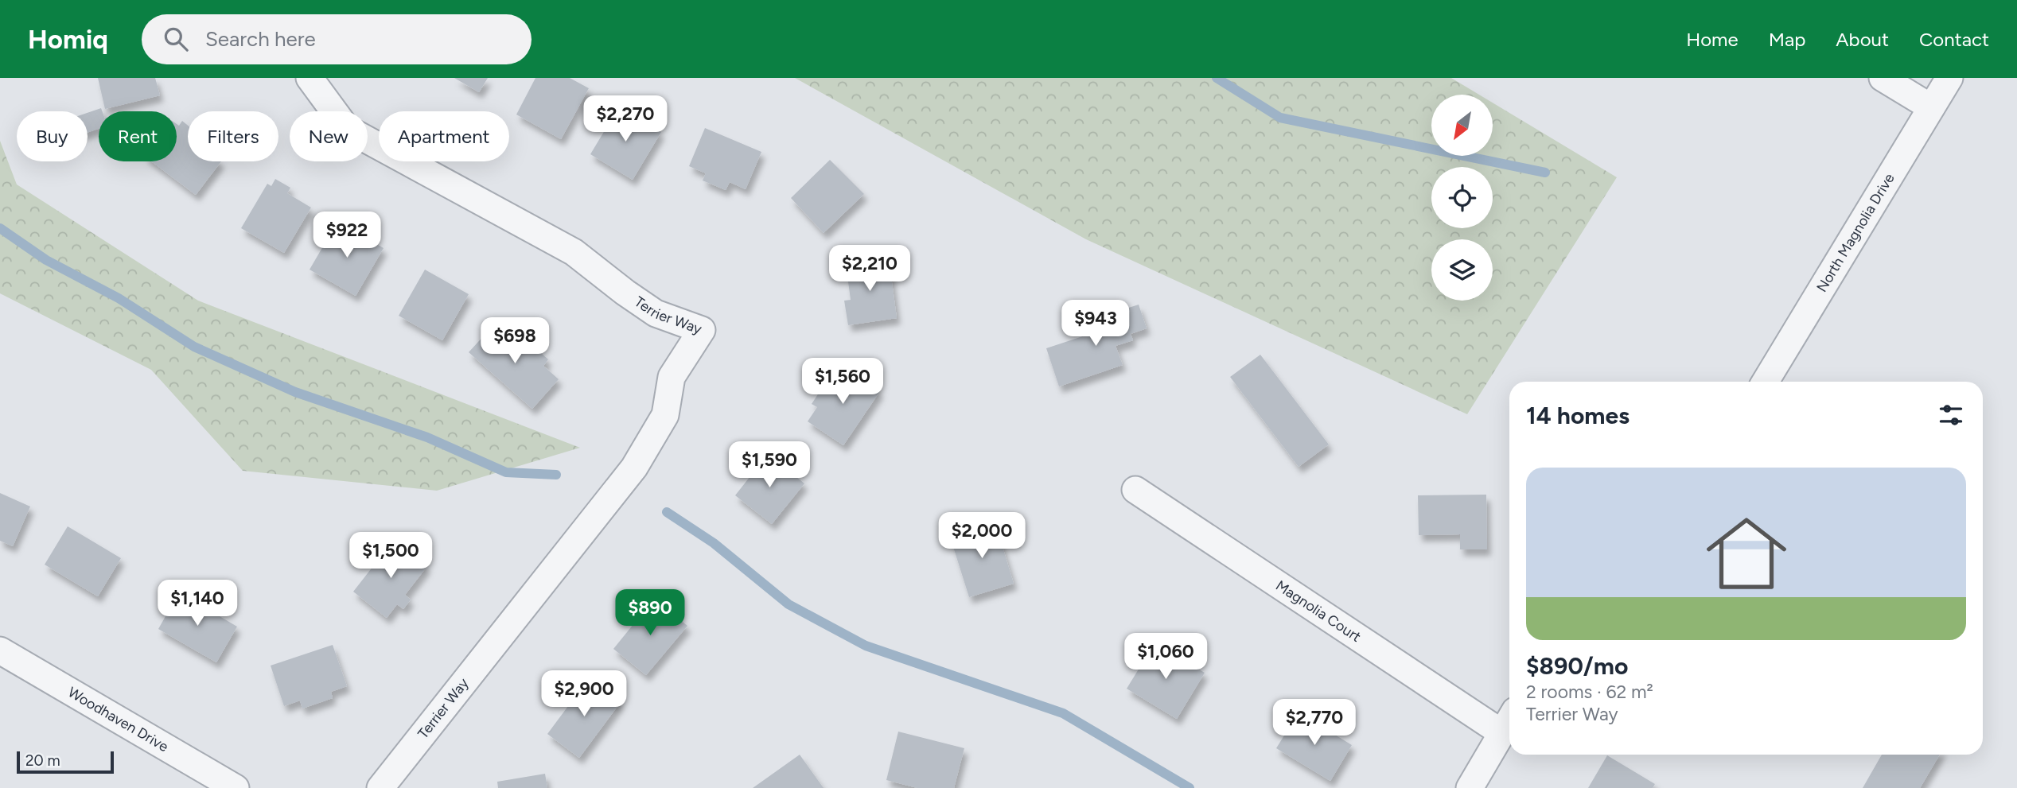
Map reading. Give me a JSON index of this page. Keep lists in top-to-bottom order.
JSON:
{
  "streets": {
    "street": [
      "North Magnolia Drive",
      "Terrier Way",
      "Magnolia Court",
      "Woodhaven Drive"
    ]
  },
  "scale_bar": "20 m",
  "north": "bottom left",
  "page": {
    "header": "Homiq",
    "search": "Search here",
    "nav": [
      "Home",
      "Map",
      "About",
      "Contact"
    ],
    "price": [
      "$2,270",
      "$922",
      "$2,210",
      "$943",
      "$698",
      "$1,560",
      "$1,590",
      "$2,000",
      "$1,500",
      "$1,140",
      "$890",
      "$1,060",
      "$2,900",
      "$2,770"
    ],
    "chip": [
      "Buy",
      "Rent",
      "Filters",
      "New",
      "Apartment"
    ],
    "heading": "14 homes",
    "list": [
      {
        "name": "$890/mo",
        "note": "2 rooms · 62 m² · Terrier Way"
      }
    ],
    "scale": "20 m"
  }
}
